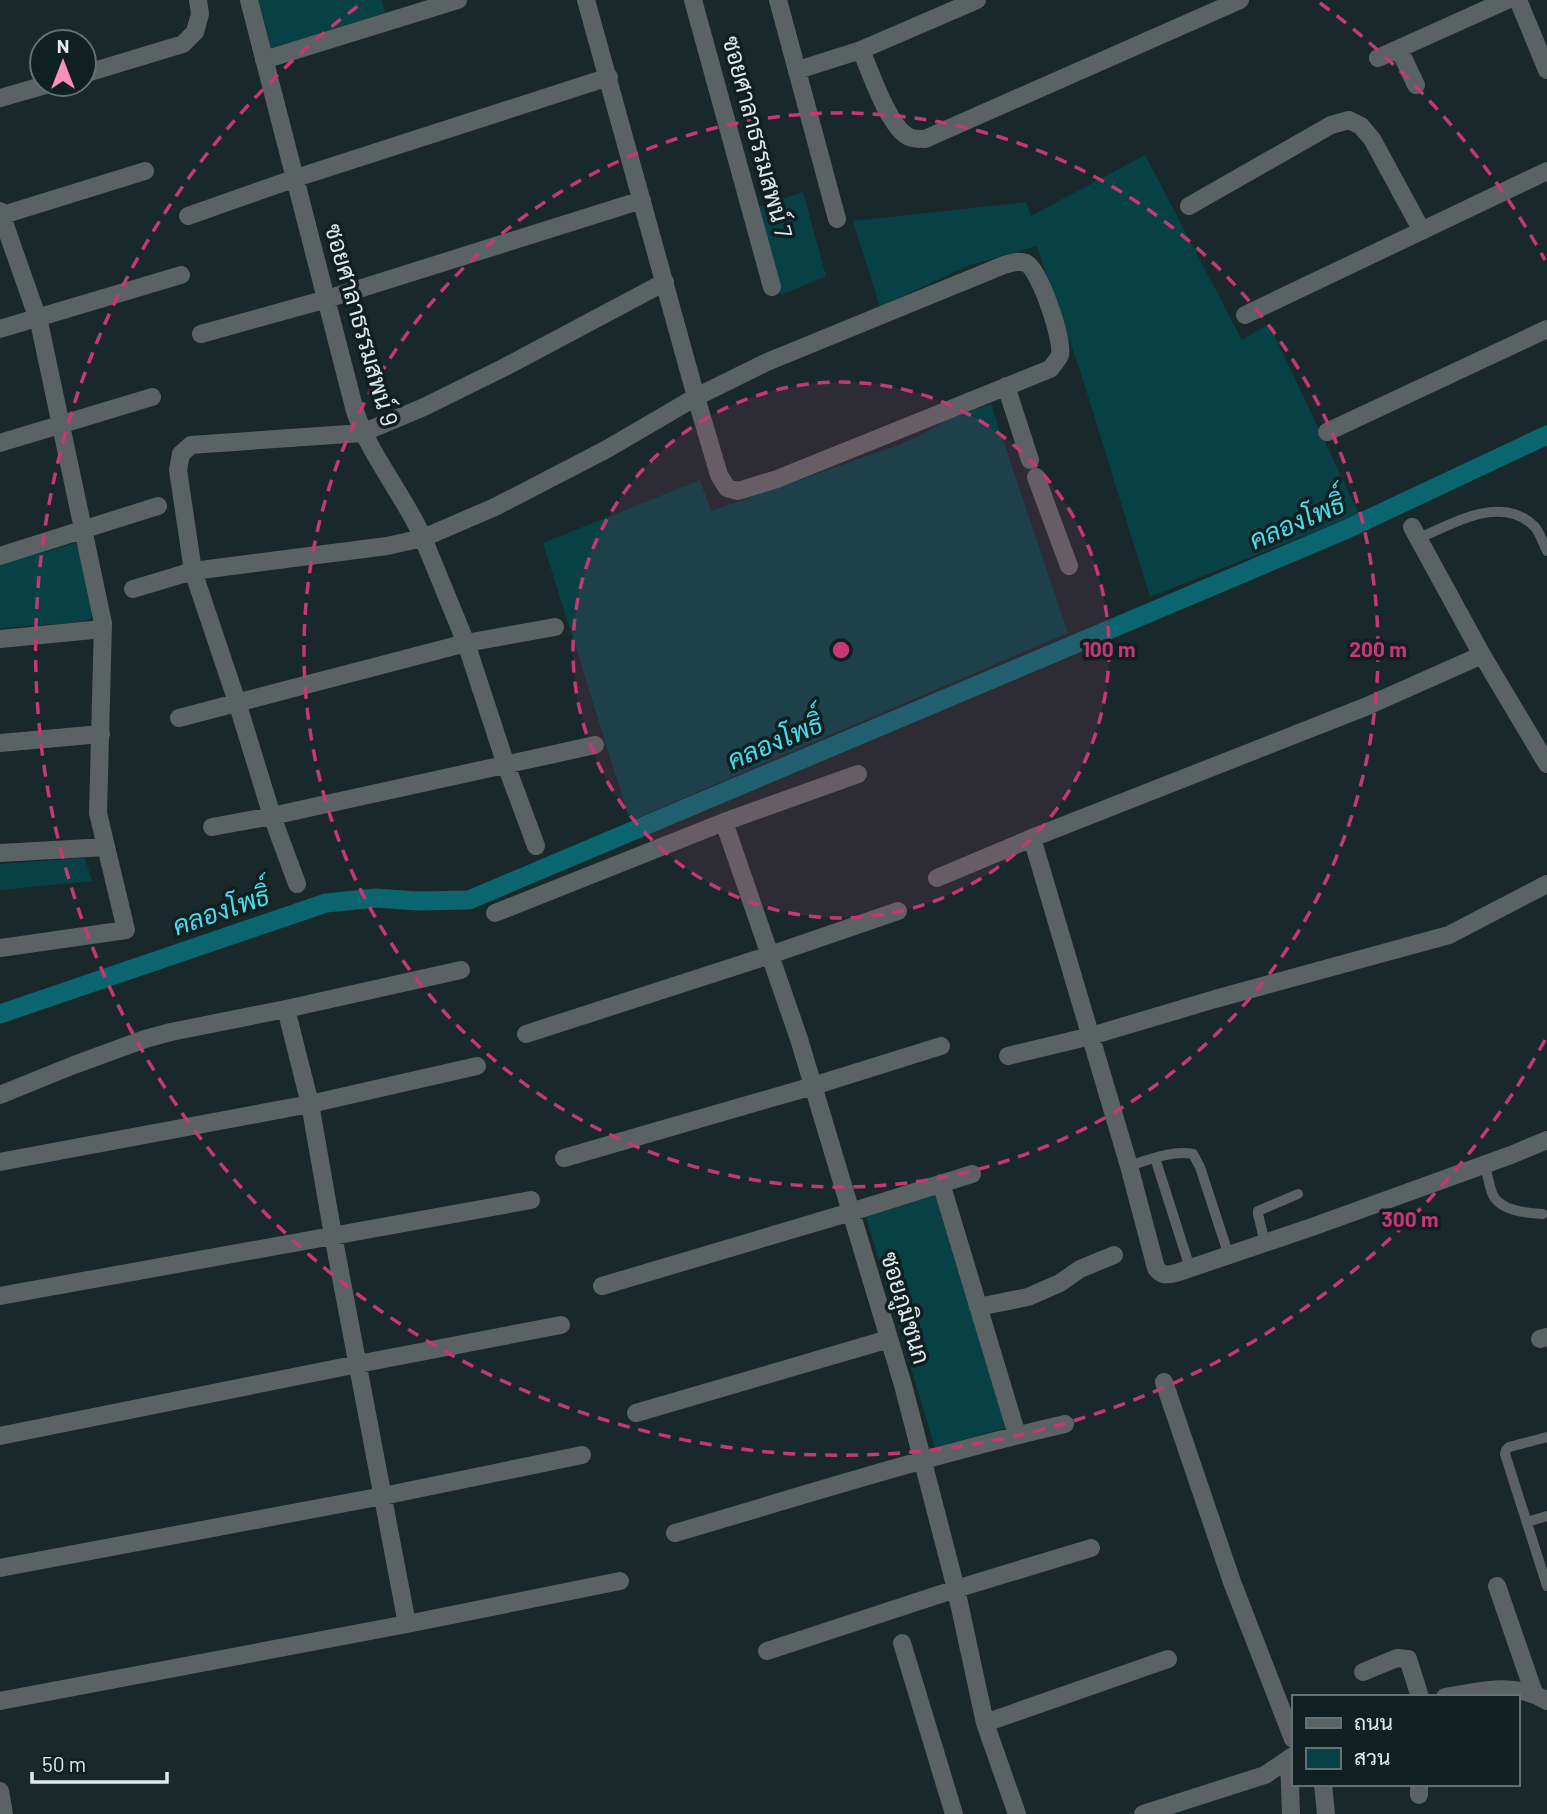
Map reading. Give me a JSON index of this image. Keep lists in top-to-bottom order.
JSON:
{
  "streets": {
    "street": ["ซอยศาลาธรรมสพน์ 7", "ซอยศาลาธรรมสพน์ 9", "ซอยภูมิชนก"]
  },
  "water": ["คลองโพธิ์"],
  "legend": ["ถนน", "สวน"],
  "scale_bar": "50 m",
  "north": "top",
  "rings": ["100 m", "200 m", "300 m"]
}
